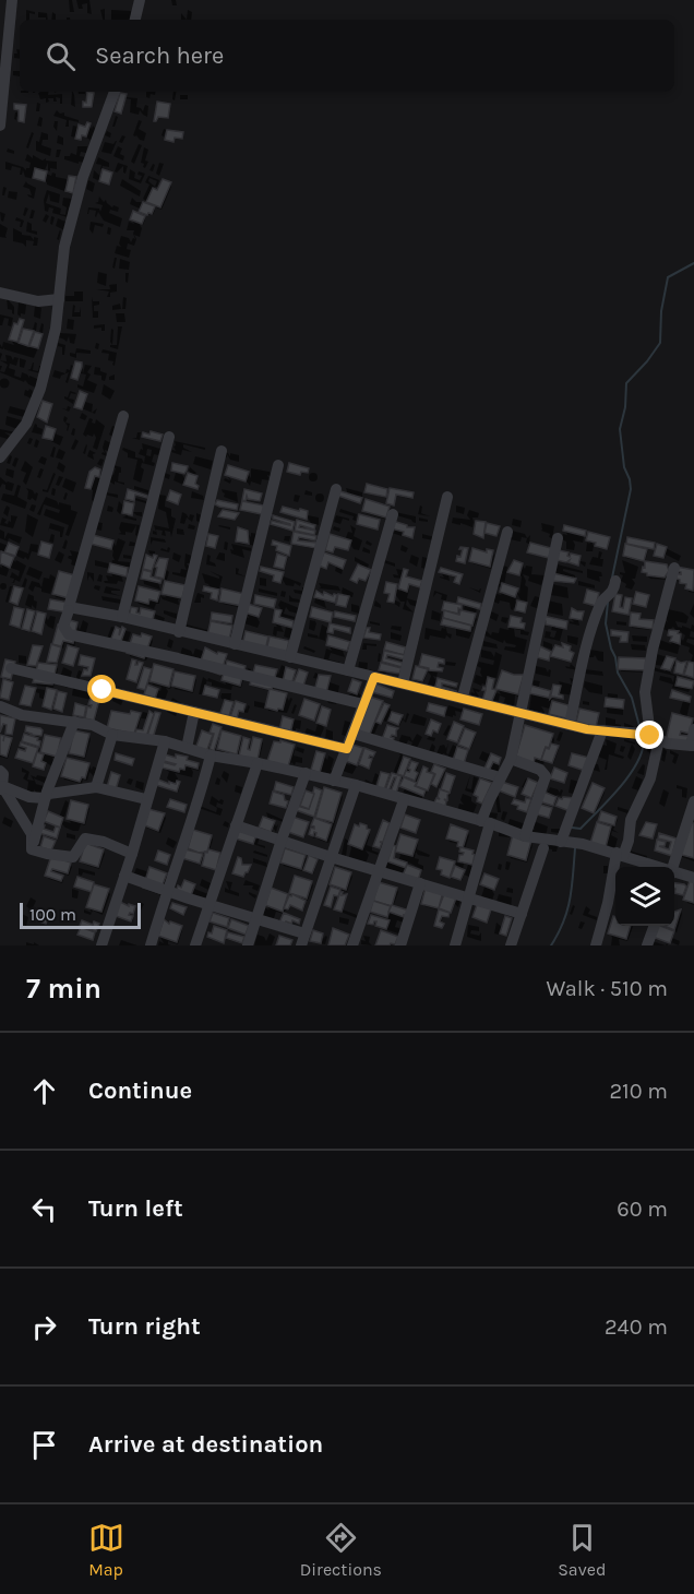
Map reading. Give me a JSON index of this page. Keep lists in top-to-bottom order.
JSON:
{
  "scale_bar": "100 m",
  "page": {
    "search": "Search here",
    "scale": "100 m",
    "heading": ["7 min", "Walk · 510 m"],
    "list": [
      ["Continue", "210 m"],
      ["Turn left", "60 m"],
      ["Turn right", "240 m"],
      "Arrive at destination"
    ],
    "nav": ["Map", "Directions", "Saved"]
  }
}
